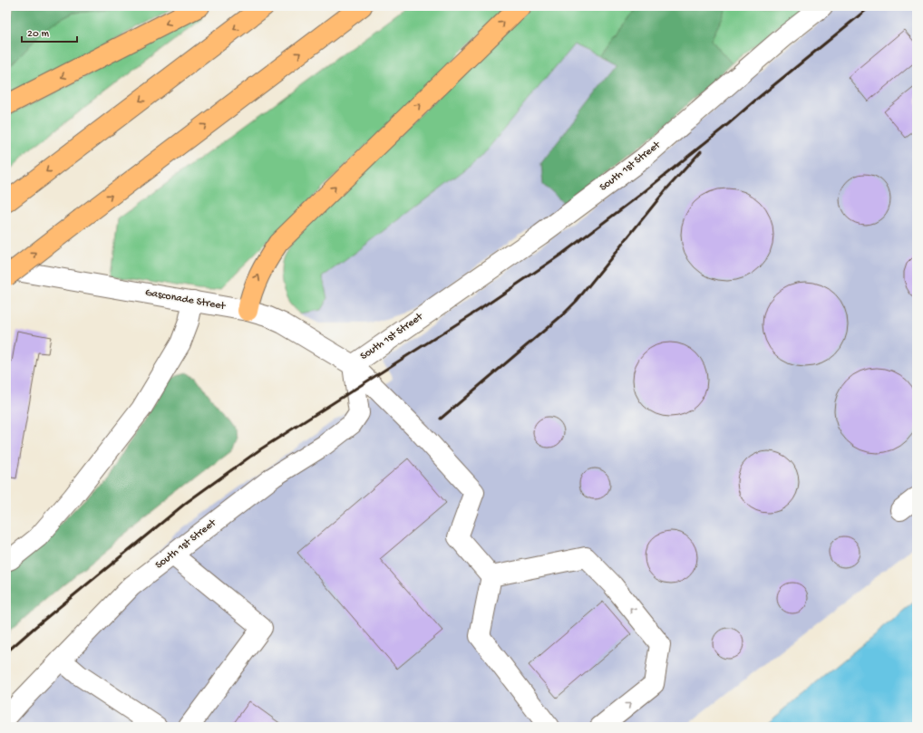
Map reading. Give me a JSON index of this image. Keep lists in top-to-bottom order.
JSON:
{
  "streets": {
    "street": ["South 1st Street", "Gasconade Street"]
  },
  "crossings": [
    ["South 1st Street", "Gasconade Street"]
  ],
  "scale_bar": "20 m"
}
